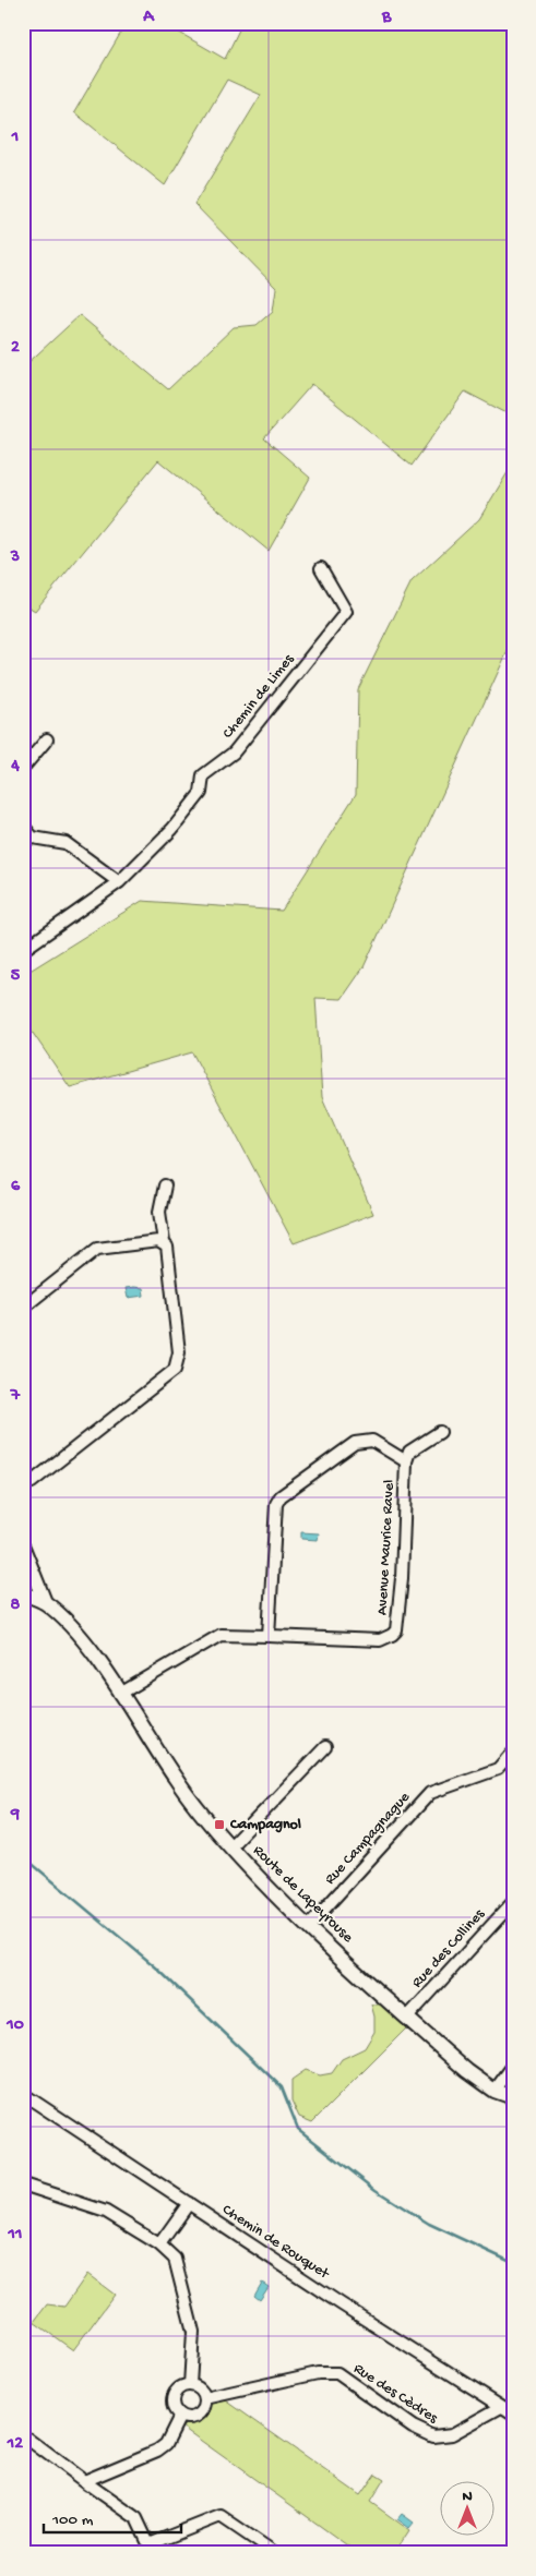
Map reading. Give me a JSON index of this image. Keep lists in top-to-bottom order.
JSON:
{
  "streets": {
    "street": [
      "Chemin de Limes",
      "Avenue Maurice Ravel",
      "Rue Campagnague",
      "Route de Lapeyrouse",
      "Rue des Collines",
      "Chemin de Rouquet",
      "Rue des Cèdres"
    ]
  },
  "crossings": [
    ["Avenue Maurice Ravel", "Route de Lapeyrouse"],
    ["Rue Campagnague", "Route de Lapeyrouse"],
    ["Route de Lapeyrouse", "Rue des Collines"],
    ["Chemin de Rouquet", "Rue des Cèdres"]
  ],
  "places": {
    "transit": ["Campagnol"]
  },
  "scale_bar": "100 m",
  "north": "top",
  "grid": {
    "columns": ["A", "B"],
    "rows": [
      "1",
      "2",
      "3",
      "4",
      "5",
      "6",
      "7",
      "8",
      "9",
      "10",
      "11",
      "12"
    ]
  }
}
